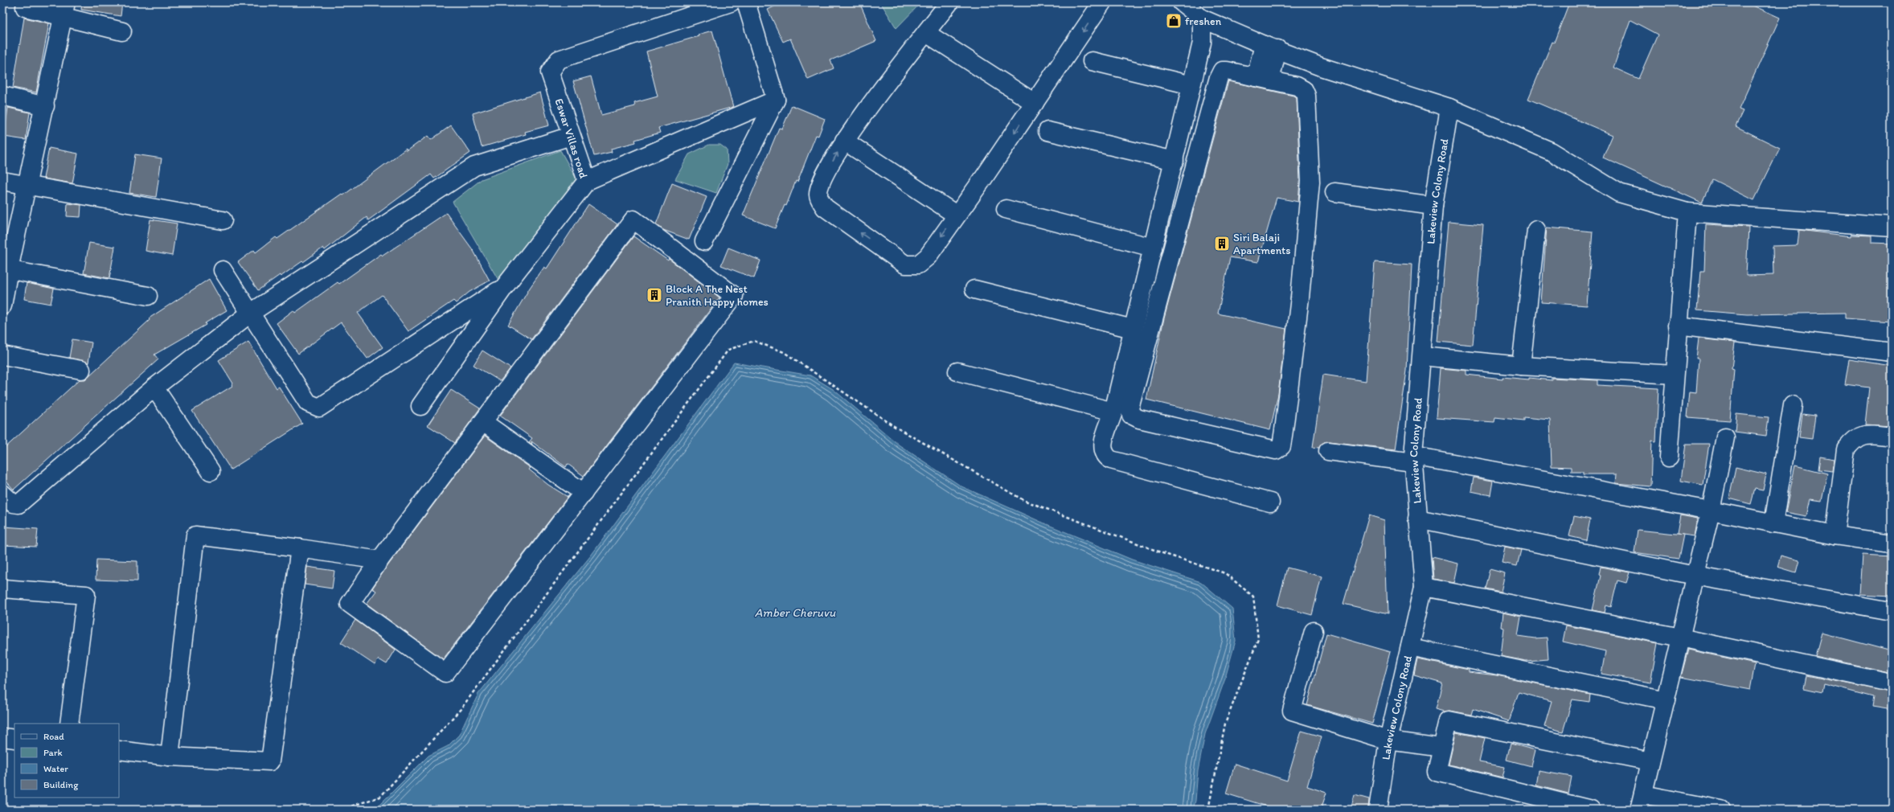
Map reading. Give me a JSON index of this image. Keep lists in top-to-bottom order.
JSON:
{
  "streets": {
    "street": ["Eswar Villas road", "Lakeview Colony Road"]
  },
  "water": ["Amber Cheruvu"],
  "places": {
    "shop": ["freshen"],
    "building": ["Siri Balaji Apartments", "Block A The Nest Pranith Happy homes"]
  },
  "legend": [
    "Road",
    "Park",
    "Water",
    "Building"
  ]
}
